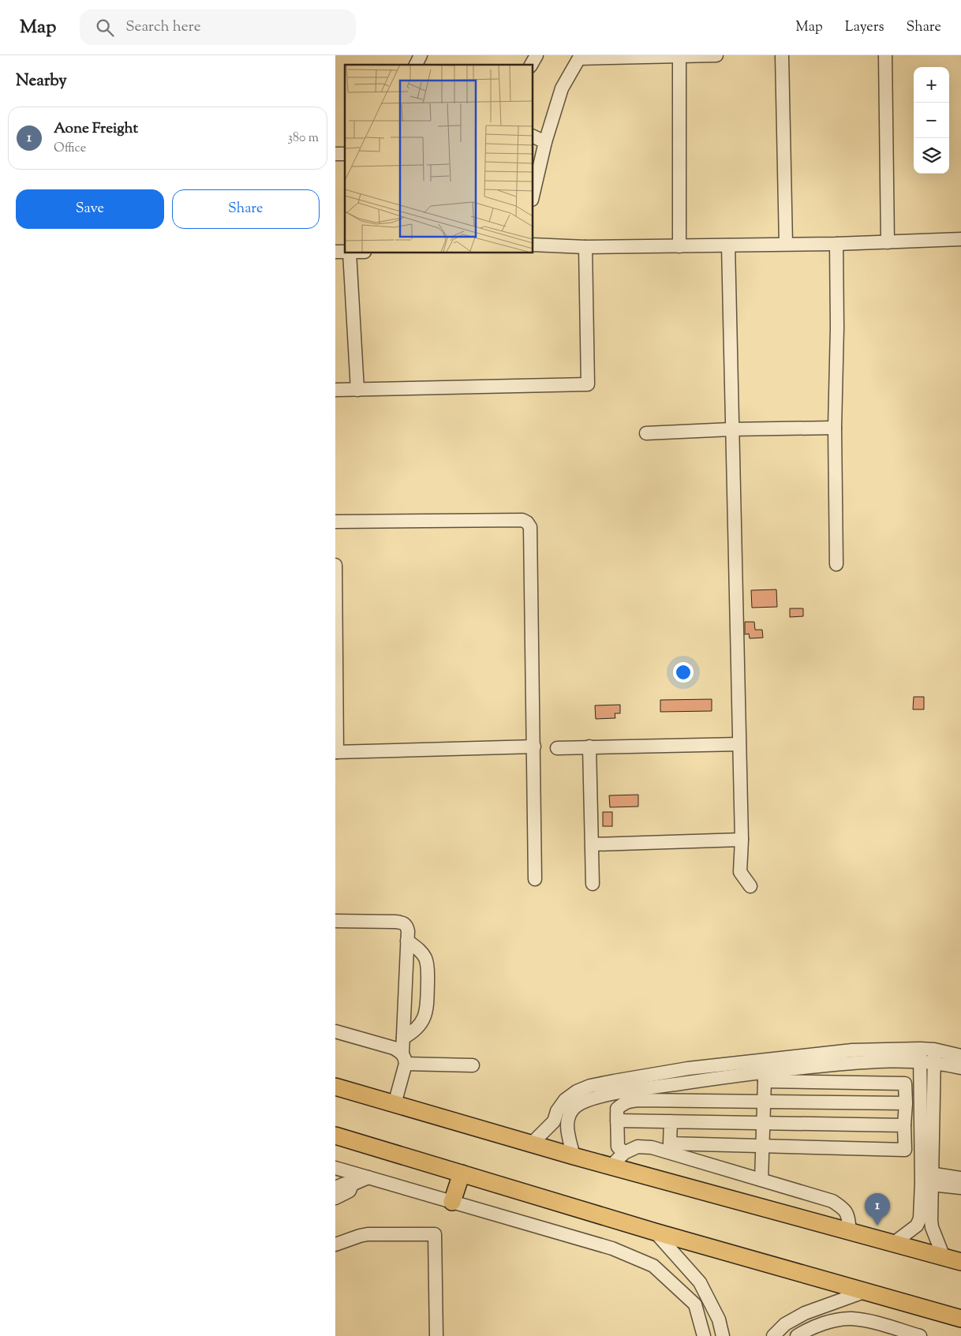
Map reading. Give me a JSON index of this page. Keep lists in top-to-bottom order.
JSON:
{
  "page": {
    "header": "Map",
    "search": "Search here",
    "nav": ["Map", "Layers", "Share"],
    "heading": "Nearby",
    "map_buttons": ["+", "−"],
    "list": [
      {
        "mark": "1",
        "name": "Aone Freight",
        "note": "Office",
        "value": "380 m"
      }
    ],
    "buttons": ["Save", "Share"],
    "pins": "1"
  }
}
